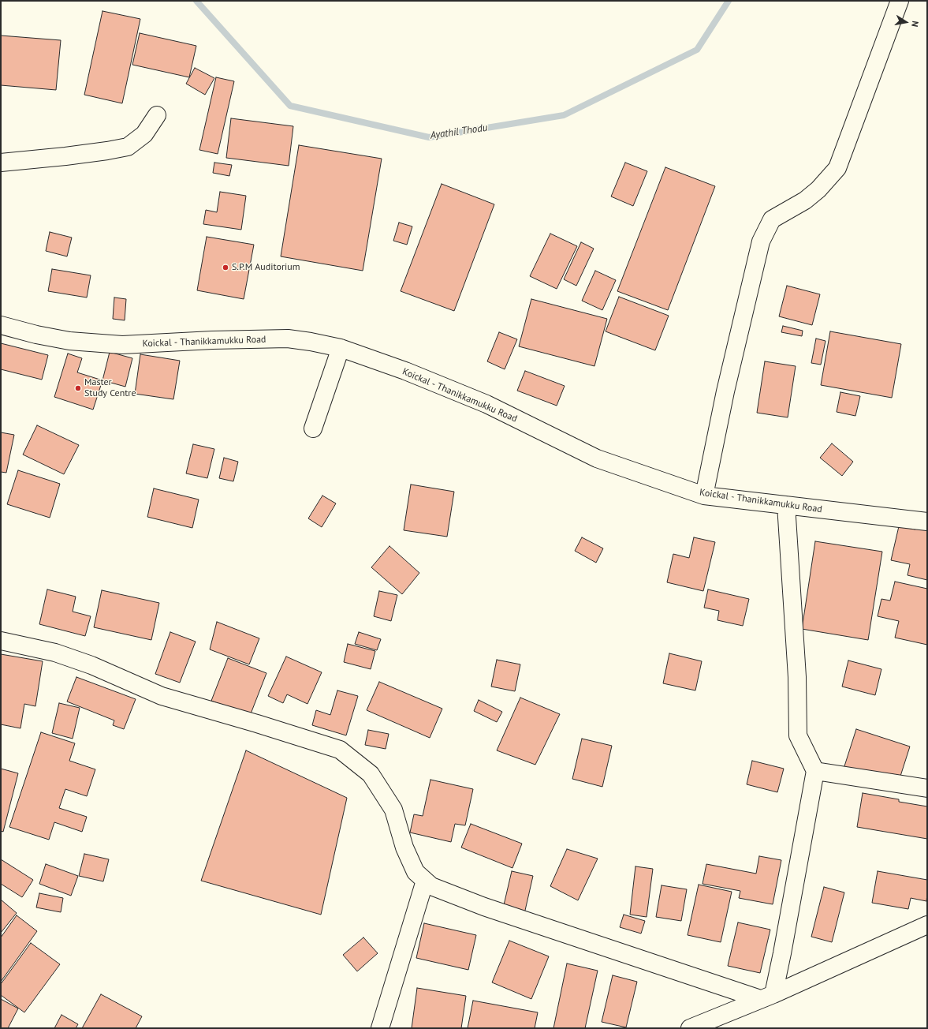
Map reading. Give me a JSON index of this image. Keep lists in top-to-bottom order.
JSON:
{
  "streets": {
    "street": ["Koickal - Thanikkamukku Road"]
  },
  "water": ["Ayathil Thodu"],
  "places": ["S.P.M Auditorium", "Master Study Centre"],
  "north": "right"
}
